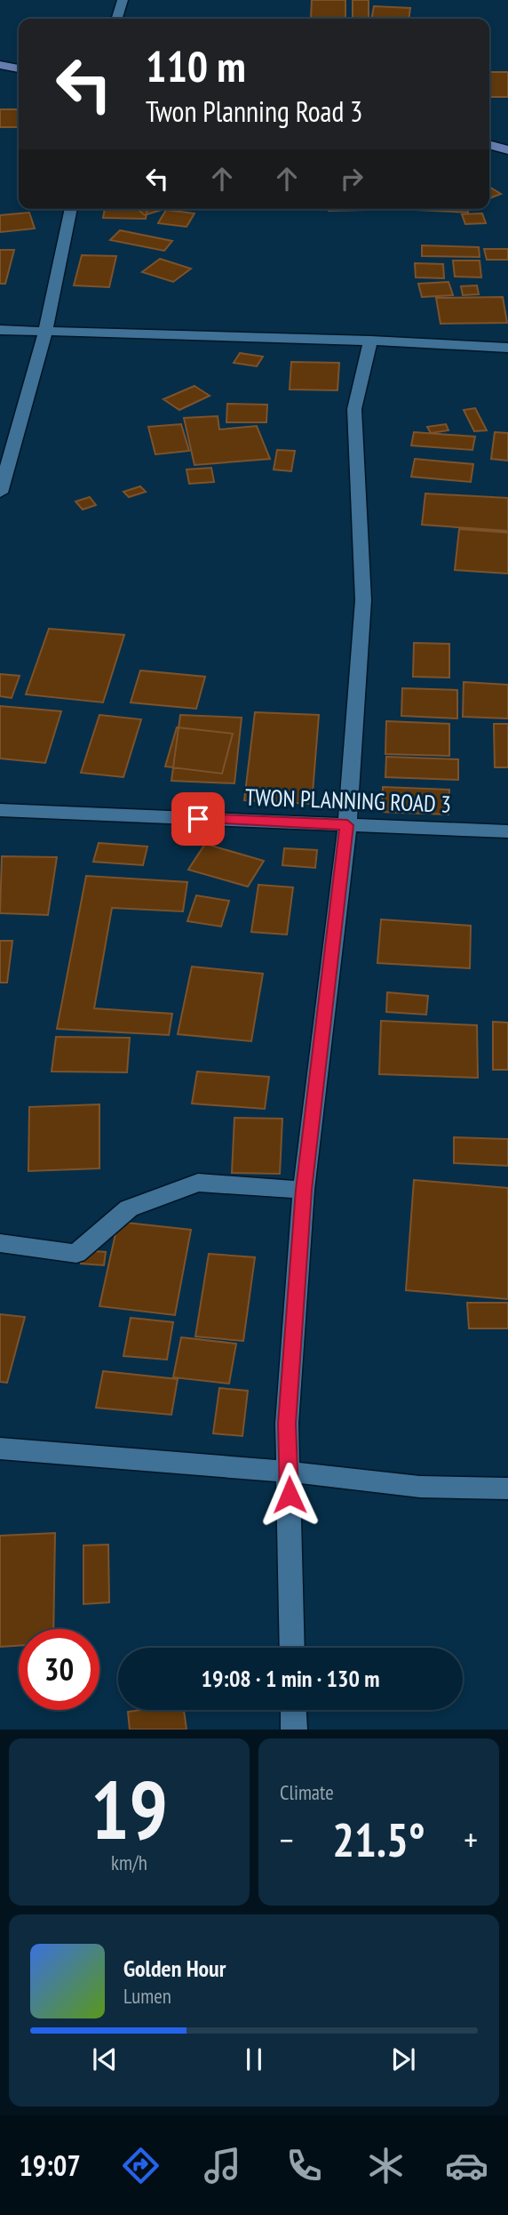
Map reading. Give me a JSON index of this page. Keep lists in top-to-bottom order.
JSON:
{
  "streets": {
    "street": ["TWON PLANNING ROAD 3"]
  },
  "page": {
    "turn": ["110 m", "Twon Planning Road 3"],
    "limit": "30",
    "trip": "19:08 · 1 min · 130 m",
    "tile": [
      ["19", "km/h"],
      "Climate"
    ],
    "heat": ["−", "21.5°", "+"],
    "song": ["Golden Hour", "Lumen"],
    "tabs": "19:07"
  }
}
